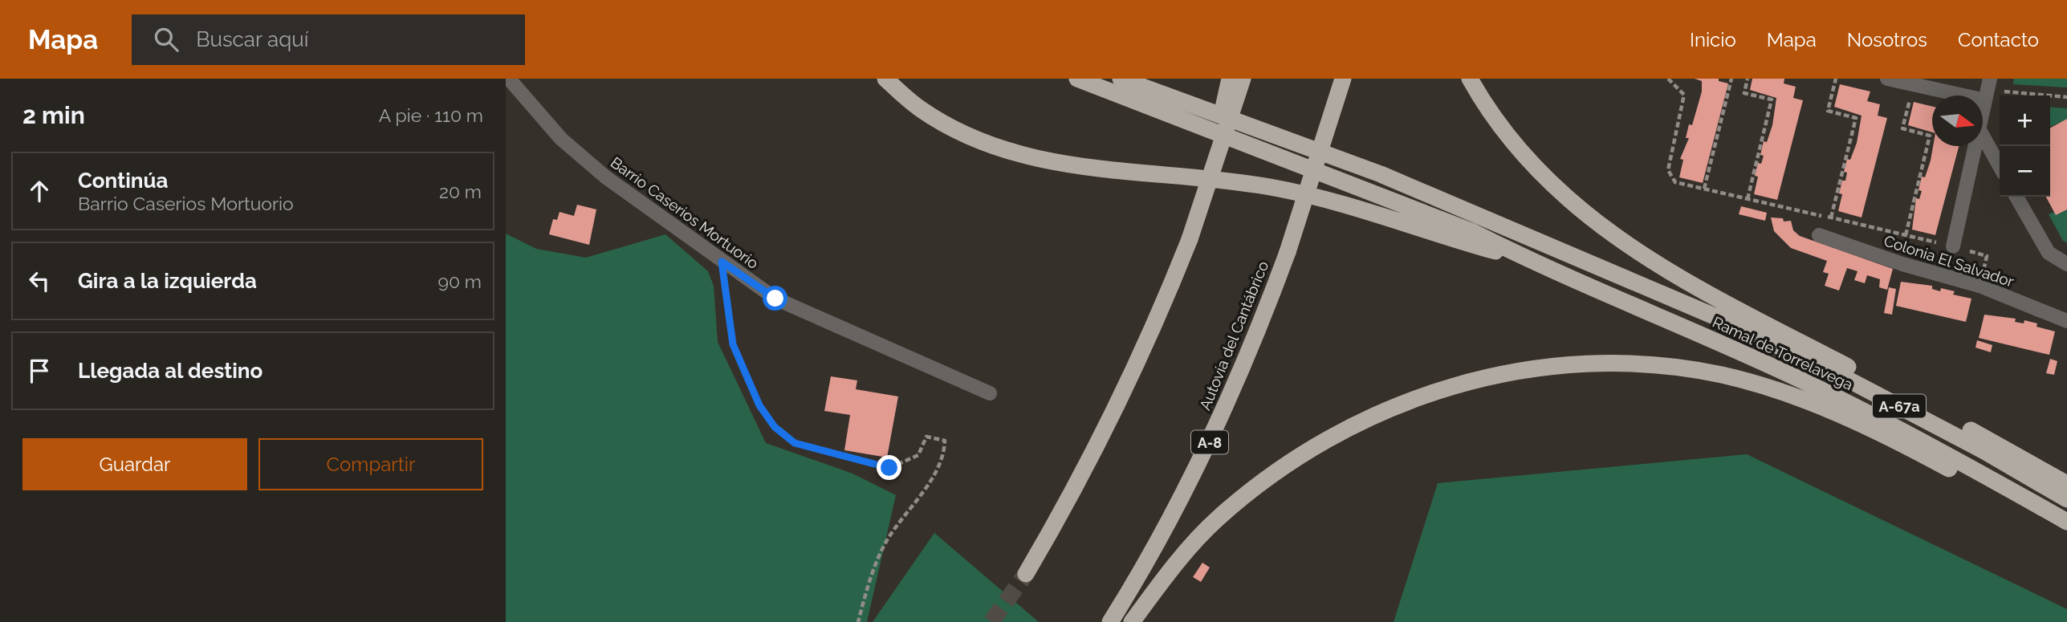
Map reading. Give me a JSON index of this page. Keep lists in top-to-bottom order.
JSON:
{
  "streets": {
    "highway": [
      "Autovía del Cantábrico",
      "Ramal de Torrelavega",
      "A-67a",
      "A-8"
    ],
    "street": ["Barrio Caserios Mortuorio", "Colonia El Salvador"]
  },
  "north": "right",
  "page": {
    "header": "Mapa",
    "search": "Buscar aquí",
    "nav": [
      "Inicio",
      "Mapa",
      "Nosotros",
      "Contacto"
    ],
    "heading": ["2 min", "A pie · 110 m"],
    "map_buttons": ["+", "−"],
    "list": [
      ["Continúa", "Barrio Caserios Mortuorio", "20 m"],
      ["Gira a la izquierda", "90 m"],
      "Llegada al destino"
    ],
    "buttons": ["Guardar", "Compartir"]
  }
}
